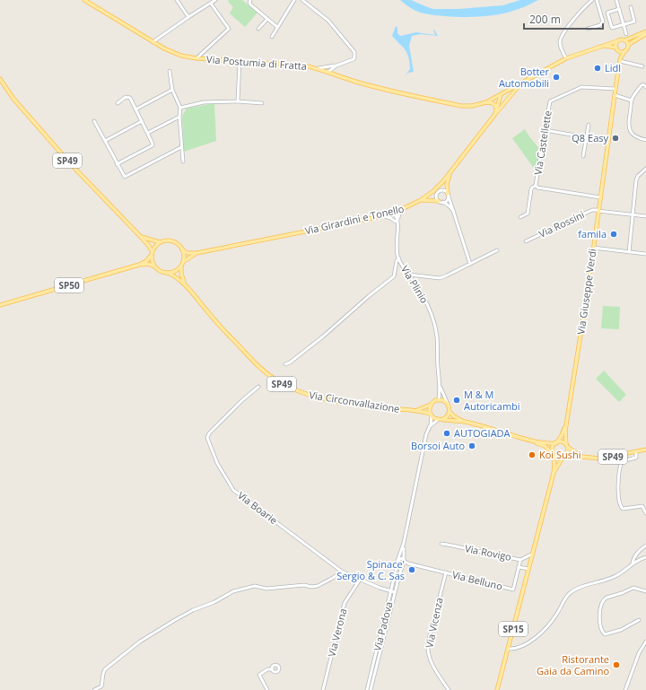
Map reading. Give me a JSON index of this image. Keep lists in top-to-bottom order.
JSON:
{
  "streets": {
    "main road": [
      "Via Postumia di Fratta",
      "SP49",
      "Via Girardini e Tonello",
      "SP50",
      "Via Giuseppe Verdi",
      "Via Circonvallazione",
      "SP15"
    ],
    "street": [
      "Via Castellette",
      "Via Rossini",
      "Via Plinio",
      "Via Boarie",
      "Via Rovigo",
      "Via Belluno",
      "Via Vicenza",
      "Via Padova",
      "Via Verona"
    ]
  },
  "crossings": [
    ["Via Postumia di Fratta", "Via Girardini e Tonello"],
    ["Via Postumia di Fratta", "Via Giuseppe Verdi"],
    ["Via Castellette", "Via Giuseppe Verdi"],
    ["SP49", "Via Girardini e Tonello"],
    ["SP49", "Via Plinio"],
    ["SP49", "SP50"],
    ["SP49", "Via Giuseppe Verdi"],
    ["SP49", "Via Circonvallazione"],
    ["SP49", "SP15"],
    ["Via Girardini e Tonello", "Via Plinio"],
    ["Via Girardini e Tonello", "SP50"],
    ["Via Girardini e Tonello", "Via Circonvallazione"],
    ["Via Rossini", "Via Giuseppe Verdi"],
    ["Via Plinio", "Via Circonvallazione"],
    ["SP50", "Via Circonvallazione"],
    ["Via Giuseppe Verdi", "SP15"],
    ["Via Boarie", "Via Padova"],
    ["Via Boarie", "Via Verona"],
    ["Via Rovigo", "SP15"],
    ["Via Belluno", "Via Vicenza"],
    ["Via Belluno", "Via Padova"]
  ],
  "places": [
    "Lidl",
    "Botter Automobili",
    "Q8 Easy",
    "famila",
    "M & M Autoricambi",
    "AUTOGIADA",
    "Borsoi Auto",
    "Koi Sushi",
    "Spinace' Sergio & C. Sas",
    "Ristorante Gaia da Camino"
  ],
  "scale_bar": "200 m"
}
